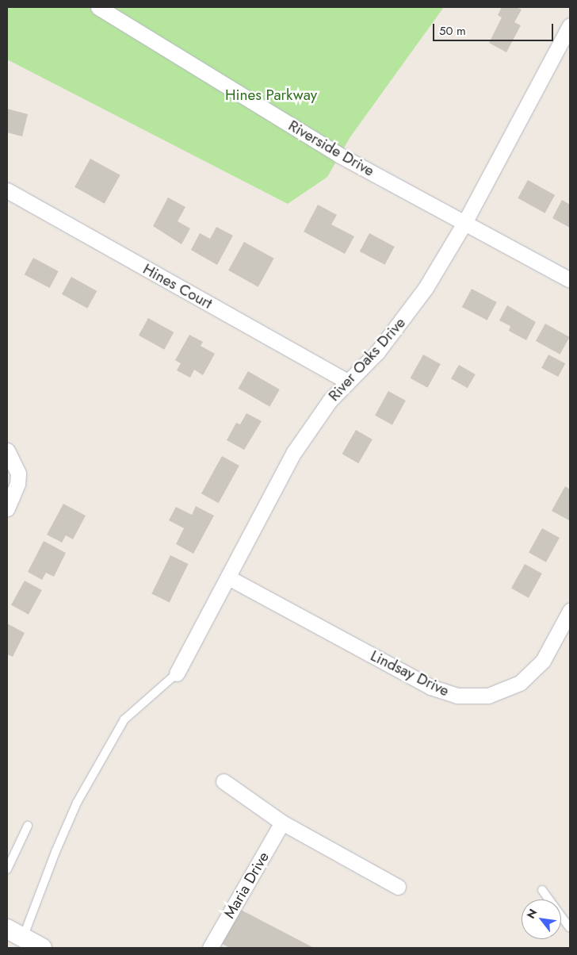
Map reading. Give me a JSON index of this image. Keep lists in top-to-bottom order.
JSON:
{
  "streets": {
    "street": [
      "Riverside Drive",
      "Hines Court",
      "River Oaks Drive",
      "Lindsay Drive",
      "Maria Drive"
    ]
  },
  "crossings": [
    ["Riverside Drive", "River Oaks Drive"],
    ["Hines Court", "River Oaks Drive"],
    ["River Oaks Drive", "Lindsay Drive"]
  ],
  "parks": ["Hines Parkway"],
  "scale_bar": "50 m",
  "north": "top left"
}
